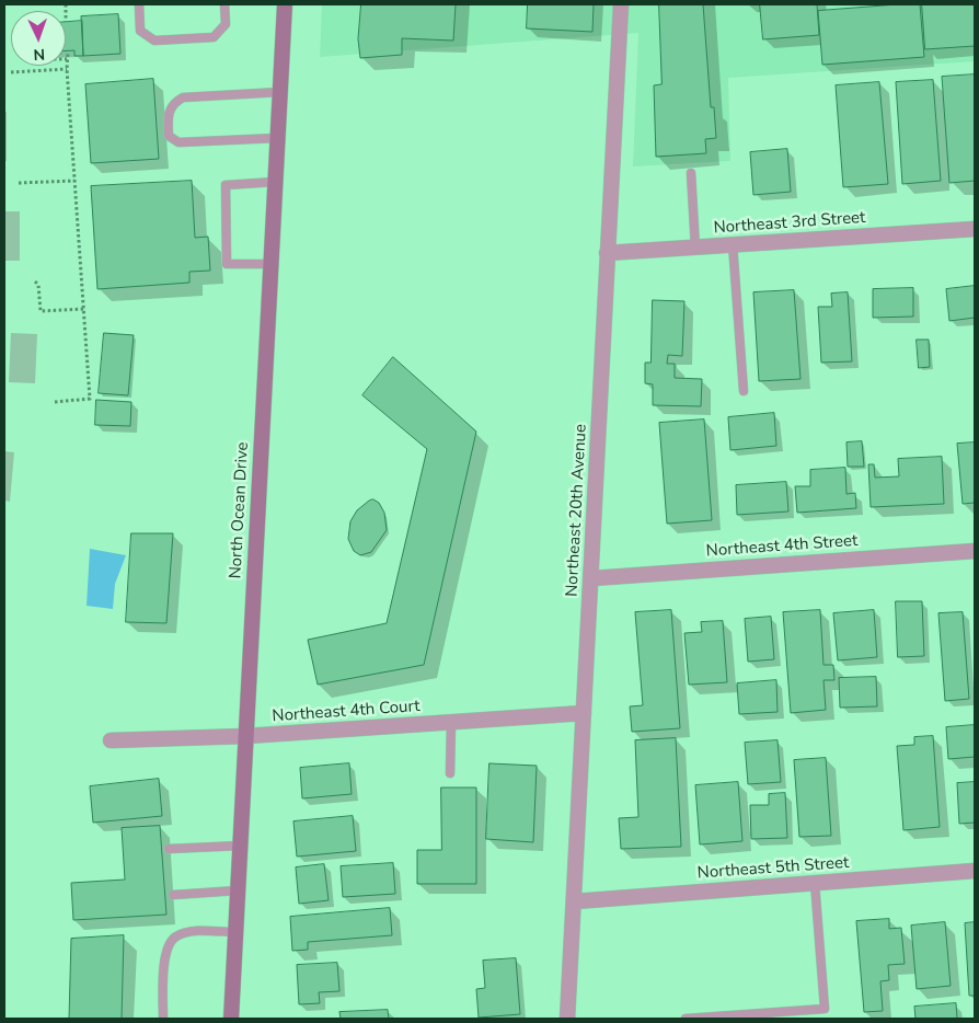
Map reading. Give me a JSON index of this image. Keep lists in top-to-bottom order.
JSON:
{
  "streets": {
    "main road": ["North Ocean Drive"],
    "street": [
      "Northeast 3rd Street",
      "Northeast 20th Avenue",
      "Northeast 4th Street",
      "Northeast 4th Court",
      "Northeast 5th Street"
    ]
  },
  "crossings": [
    ["Northeast 3rd Street", "Northeast 20th Avenue"],
    ["North Ocean Drive", "Northeast 4th Court"],
    ["Northeast 20th Avenue", "Northeast 4th Street"],
    ["Northeast 20th Avenue", "Northeast 4th Court"],
    ["Northeast 20th Avenue", "Northeast 5th Street"]
  ],
  "north": "bottom"
}
